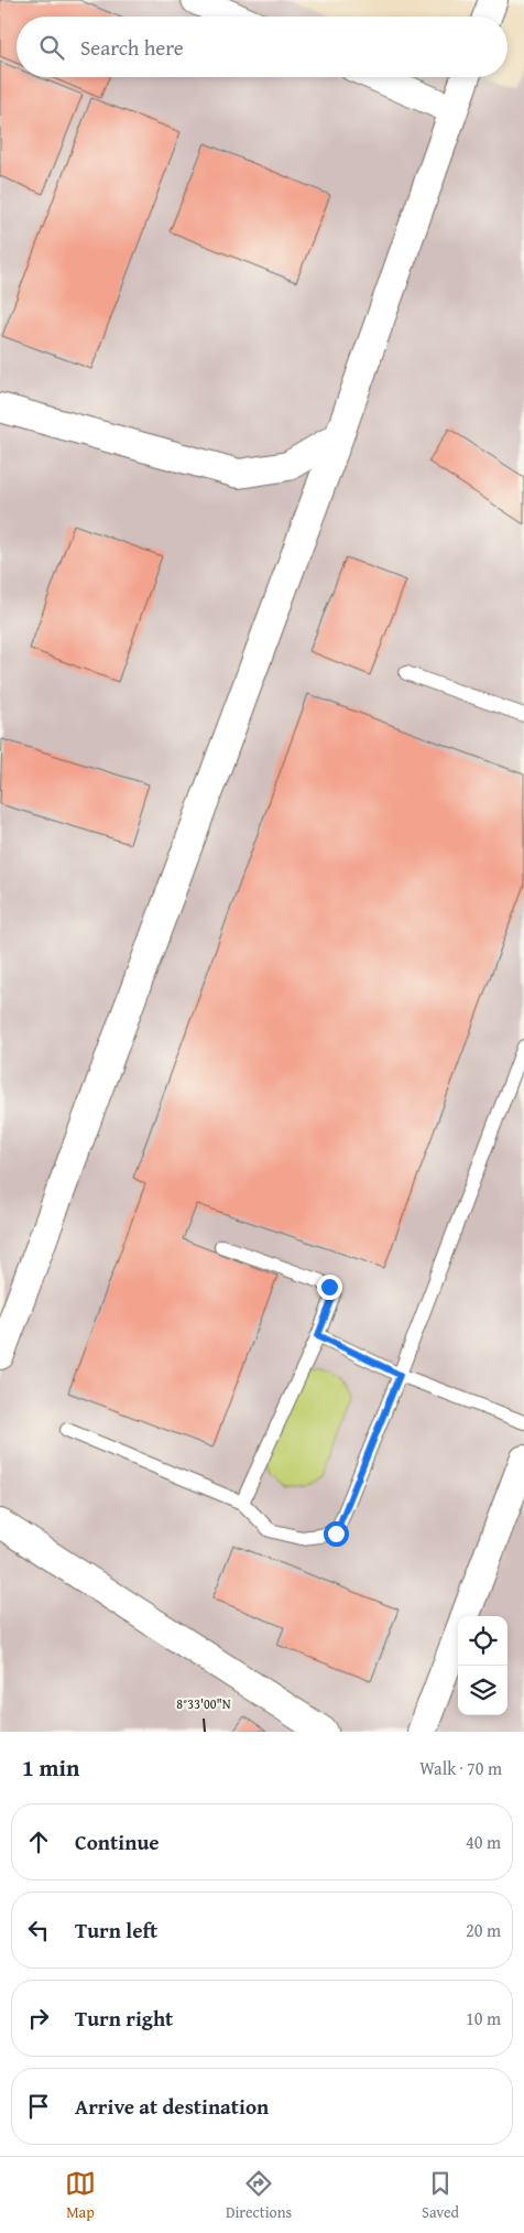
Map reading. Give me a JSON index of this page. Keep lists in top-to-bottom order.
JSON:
{
  "page": {
    "search": "Search here",
    "heading": ["1 min", "Walk · 70 m"],
    "list": [
      ["Continue", "40 m"],
      ["Turn left", "20 m"],
      ["Turn right", "10 m"],
      "Arrive at destination"
    ],
    "nav": ["Map", "Directions", "Saved"]
  },
  "coordinates": ["8°33'00\"N"]
}
